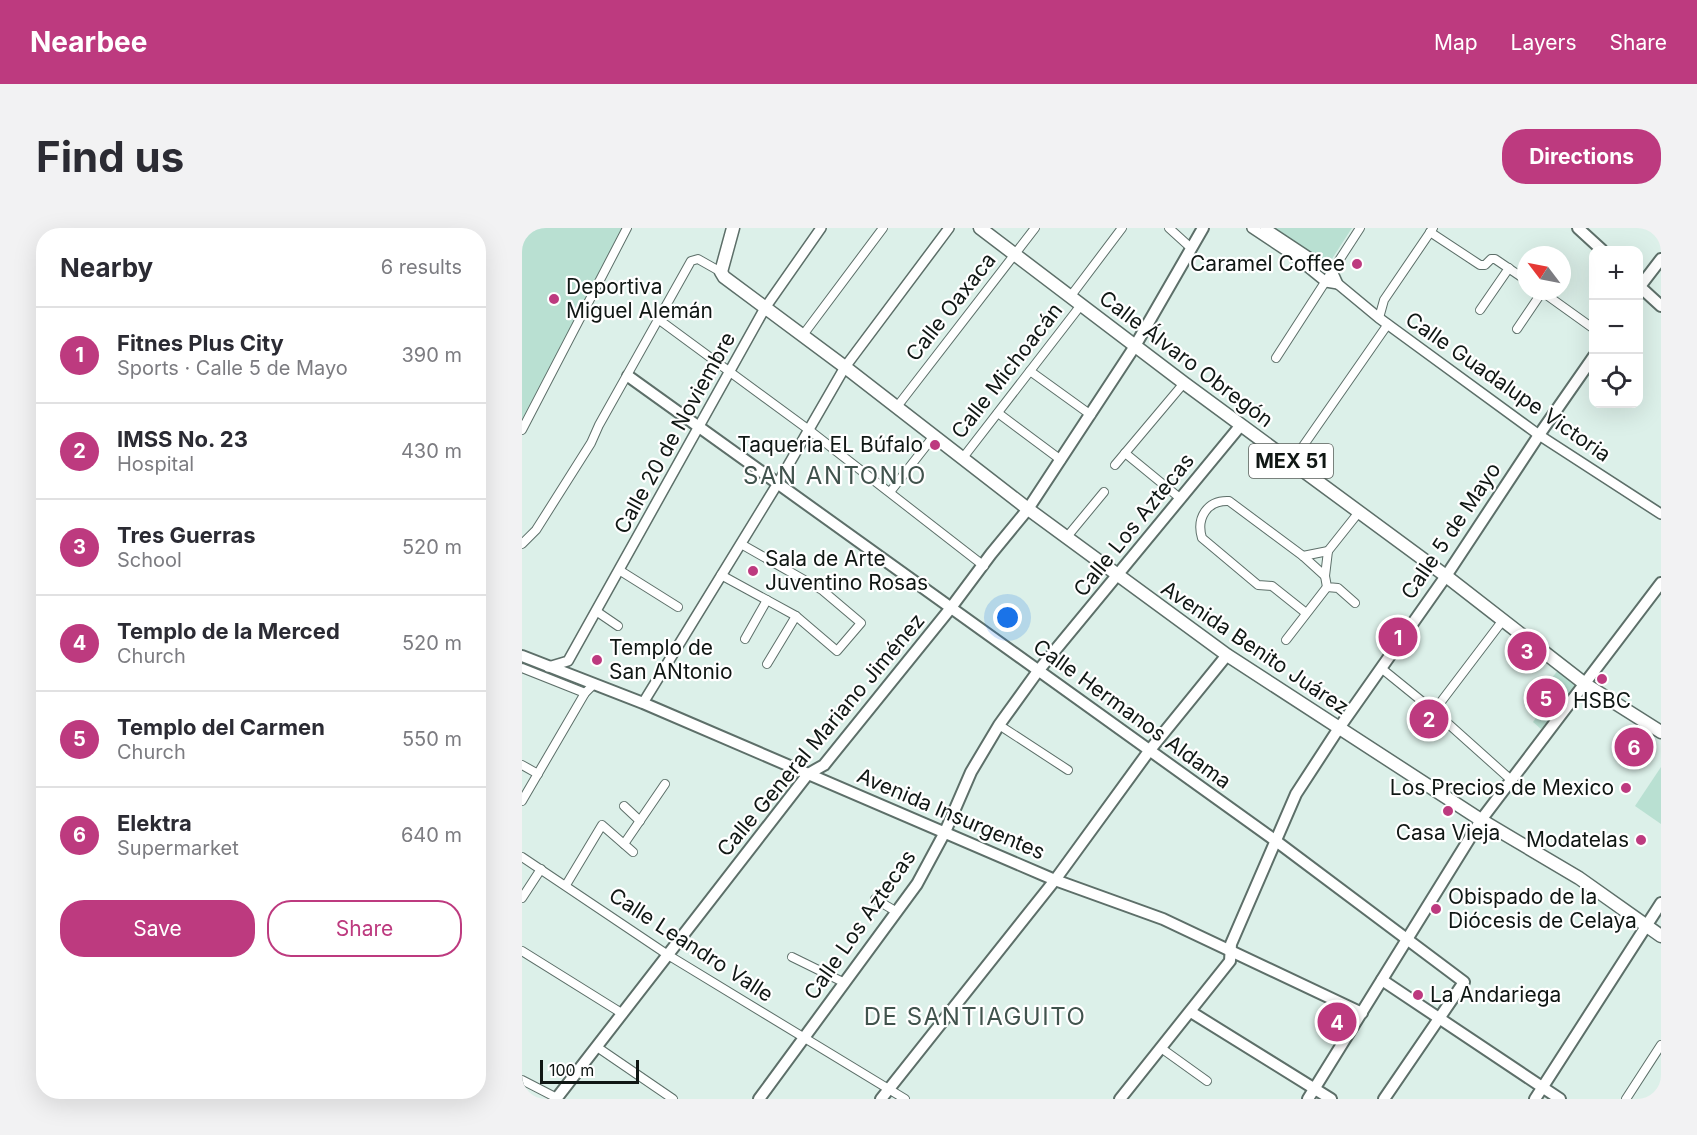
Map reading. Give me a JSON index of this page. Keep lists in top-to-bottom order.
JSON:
{
  "streets": {
    "main road": [
      "Calle Álvaro Obregón",
      "MEX 51",
      "Calle Los Aztecas",
      "Calle 5 de Mayo",
      "Avenida Benito Juárez",
      "Calle Hermanos Aldama",
      "Calle General Mariano Jiménez",
      "Avenida Insurgentes"
    ],
    "street": [
      "Calle Oaxaca",
      "Calle Michoacán",
      "Calle Guadalupe Victoria",
      "Calle 20 de Noviembre",
      "Calle Leandro Valle"
    ]
  },
  "crossings": [
    ["Calle Oaxaca", "Calle Álvaro Obregón"],
    ["Calle Oaxaca", "Avenida Benito Juárez"],
    ["Calle Álvaro Obregón", "Calle Michoacán"],
    ["Calle Álvaro Obregón", "Calle Los Aztecas"],
    ["Calle Álvaro Obregón", "Calle 5 de Mayo"],
    ["Calle Álvaro Obregón", "Calle General Mariano Jiménez"],
    ["Calle Michoacán", "Avenida Benito Juárez"],
    ["Calle Guadalupe Victoria", "Calle 5 de Mayo"],
    ["Calle 20 de Noviembre", "Avenida Benito Juárez"],
    ["Calle 20 de Noviembre", "Calle Hermanos Aldama"],
    ["Calle Los Aztecas", "Avenida Benito Juárez"],
    ["Calle Los Aztecas", "Calle Hermanos Aldama"],
    ["Calle Los Aztecas", "Avenida Insurgentes"],
    ["Calle Los Aztecas", "Calle Leandro Valle"],
    ["Calle 5 de Mayo", "Avenida Benito Juárez"],
    ["Calle 5 de Mayo", "Calle Hermanos Aldama"],
    ["Calle 5 de Mayo", "Avenida Insurgentes"],
    ["Avenida Benito Juárez", "Calle General Mariano Jiménez"],
    ["Calle Hermanos Aldama", "Calle General Mariano Jiménez"],
    ["Calle General Mariano Jiménez", "Avenida Insurgentes"],
    ["Calle General Mariano Jiménez", "Calle Leandro Valle"]
  ],
  "districts": ["SAN ANTONIO", "DE SANTIAGUITO"],
  "places": [
    "Caramel Coffee",
    "Deportiva Miguel Alemán",
    "Taqueria EL Búfalo",
    "Sala de Arte Juventino Rosas",
    "Templo de San ANtonio",
    "HSBC",
    "Los Precios de Mexico",
    "Casa Vieja",
    "Modatelas",
    "Obispado de la Diócesis de Celaya",
    "La Andariega"
  ],
  "scale_bar": "100 m",
  "north": "top left",
  "page": {
    "header": "Nearbee",
    "nav": ["Map", "Layers", "Share"],
    "buttons": [
      "Directions",
      ["Save", "Share"]
    ],
    "title": "Find us",
    "heading": ["Nearby", "6 results"],
    "map_buttons": ["+", "−"],
    "list": [
      {
        "mark": "1",
        "name": "Fitnes Plus City",
        "note": "Sports · Calle 5 de Mayo",
        "value": "390 m"
      },
      {
        "mark": "2",
        "name": "IMSS No. 23",
        "note": "Hospital",
        "value": "430 m"
      },
      {
        "mark": "3",
        "name": "Tres Guerras",
        "note": "School",
        "value": "520 m"
      },
      {
        "mark": "4",
        "name": "Templo de la Merced",
        "note": "Church",
        "value": "520 m"
      },
      {
        "mark": "5",
        "name": "Templo del Carmen",
        "note": "Church",
        "value": "550 m"
      },
      {
        "mark": "6",
        "name": "Elektra",
        "note": "Supermarket",
        "value": "640 m"
      }
    ],
    "pins": [
      "1",
      "3",
      "5",
      "2",
      "6",
      "4"
    ],
    "scale": "100 m"
  }
}
